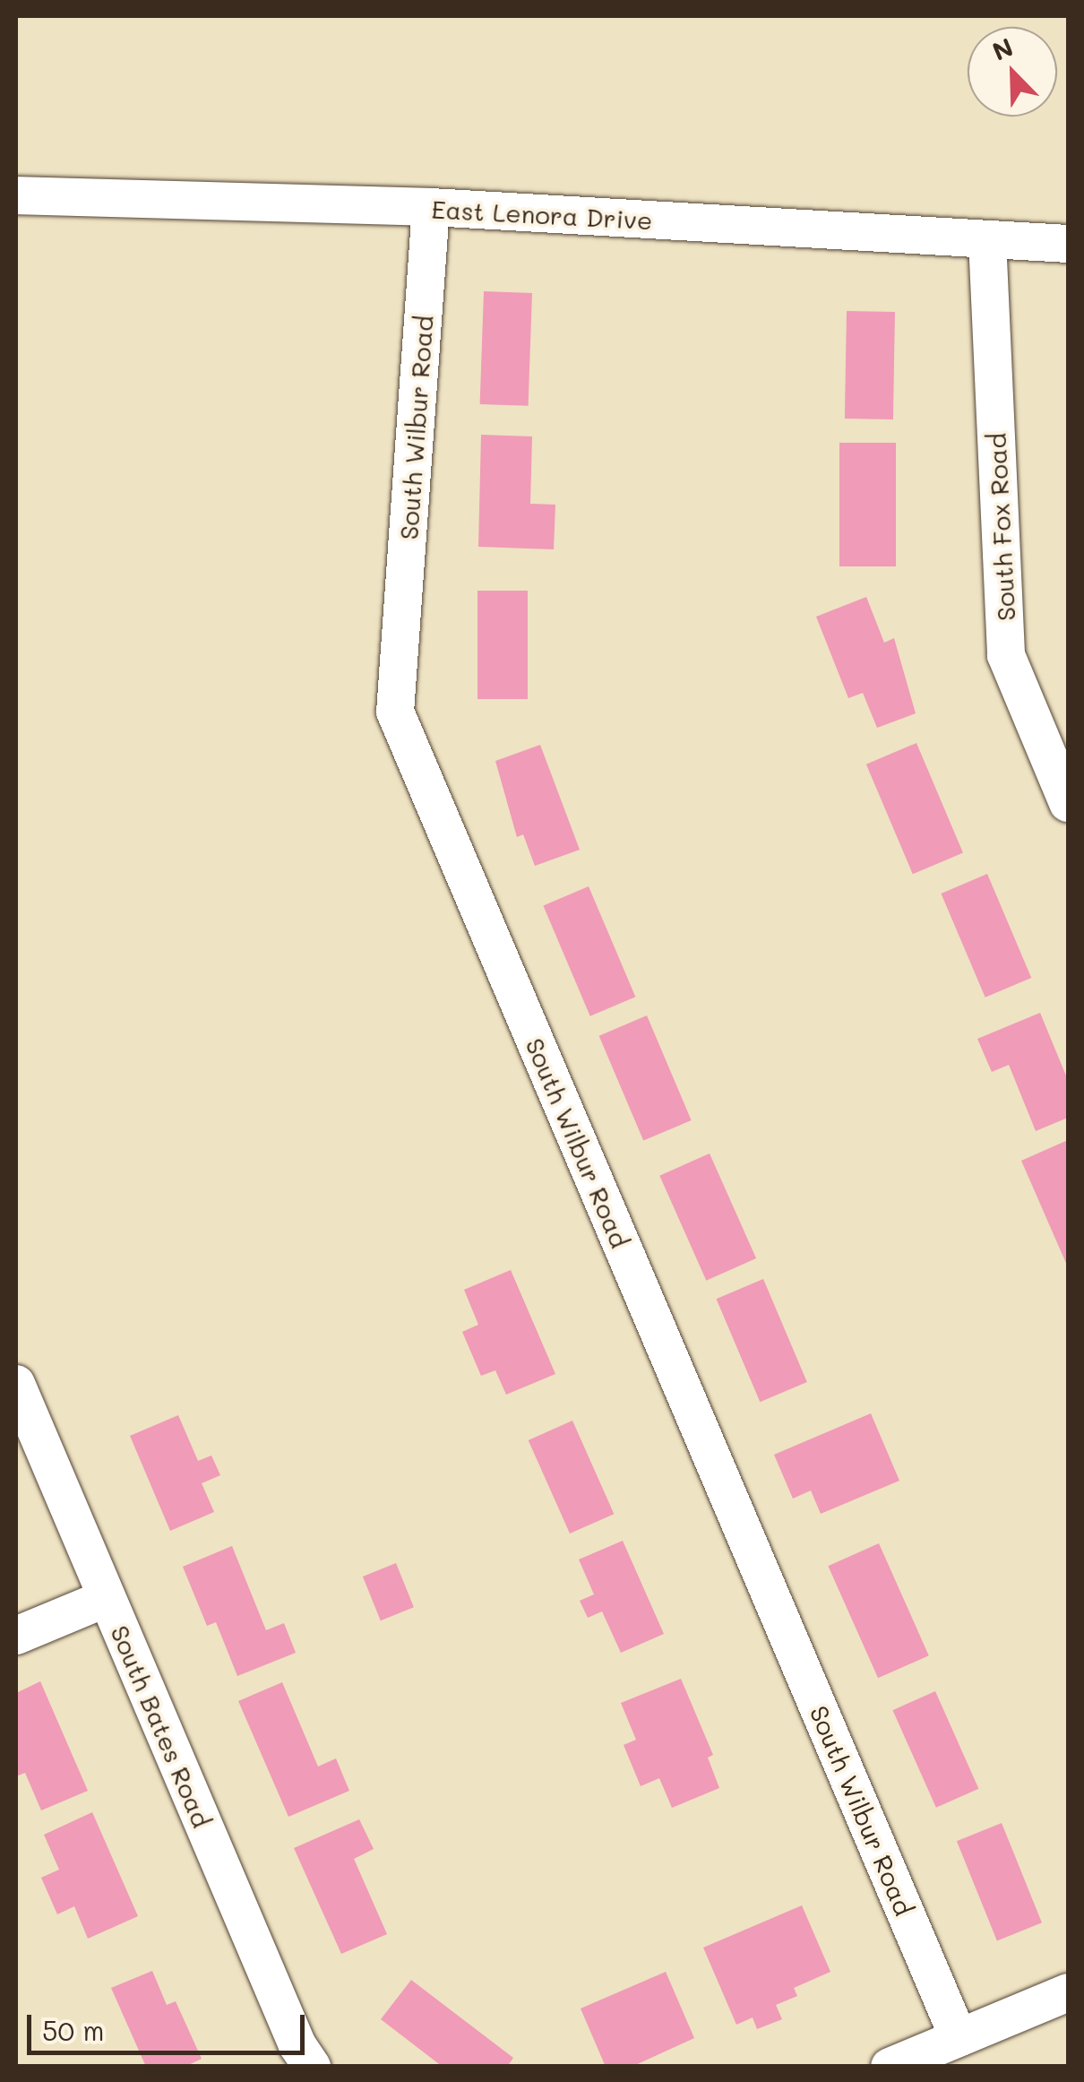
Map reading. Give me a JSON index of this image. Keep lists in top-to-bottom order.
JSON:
{
  "streets": {
    "street": [
      "East Lenora Drive",
      "South Wilbur Road",
      "South Fox Road",
      "South Bates Road"
    ]
  },
  "crossings": [
    ["East Lenora Drive", "South Wilbur Road"],
    ["East Lenora Drive", "South Fox Road"]
  ],
  "scale_bar": "50 m",
  "north": "top left"
}
